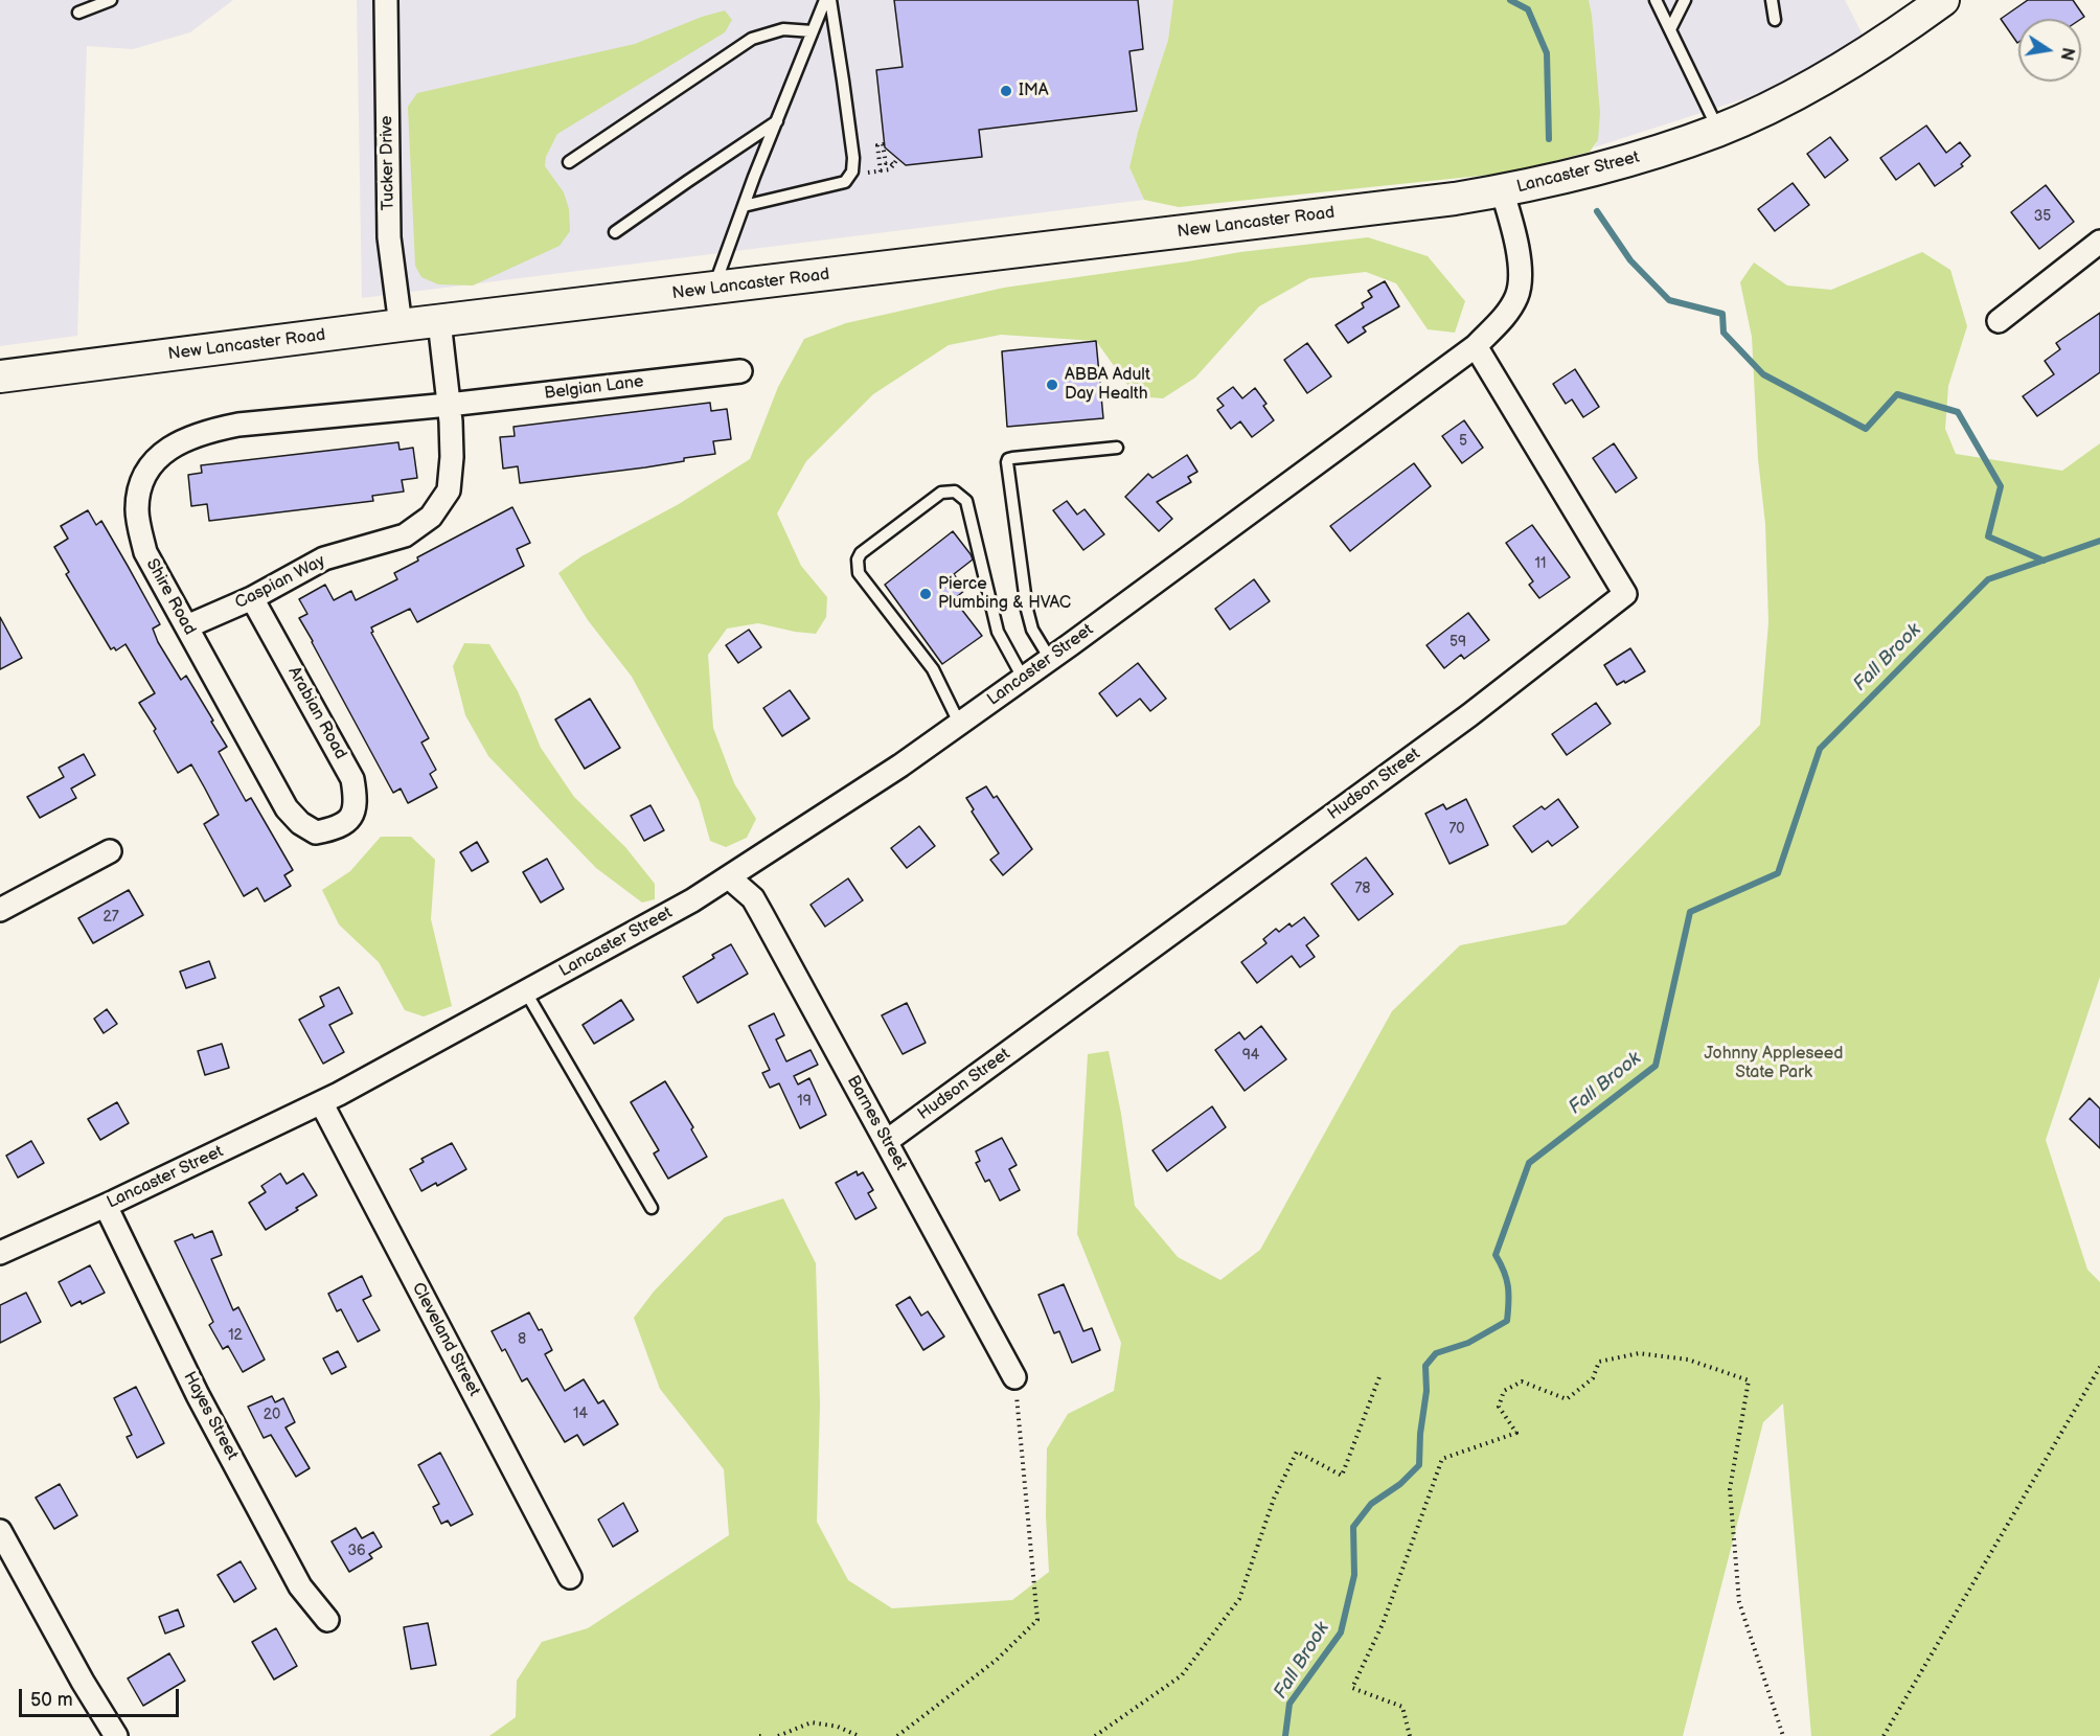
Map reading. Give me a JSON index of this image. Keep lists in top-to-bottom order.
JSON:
{
  "streets": {
    "main road": ["Lancaster Street", "New Lancaster Road"],
    "street": [
      "Tucker Drive",
      "Belgian Lane",
      "Caspian Way",
      "Shire Road",
      "Arabian Road",
      "Hudson Street",
      "Barnes Street",
      "Cleveland Street",
      "Hayes Street"
    ]
  },
  "crossings": [
    ["Tucker Drive", "New Lancaster Road"],
    ["Lancaster Street", "New Lancaster Road"],
    ["Lancaster Street", "Hudson Street"],
    ["Lancaster Street", "Barnes Street"],
    ["Lancaster Street", "Cleveland Street"],
    ["Lancaster Street", "Hayes Street"],
    ["New Lancaster Road", "Caspian Way"],
    ["Belgian Lane", "Caspian Way"],
    ["Belgian Lane", "Shire Road"],
    ["Caspian Way", "Shire Road"],
    ["Caspian Way", "Arabian Road"],
    ["Shire Road", "Arabian Road"],
    ["Hudson Street", "Barnes Street"]
  ],
  "water": ["Fall Brook"],
  "parks": ["Johnny Appleseed State Park"],
  "places": ["IMA", "ABBA Adult Day Health", "Pierce Plumbing & HVAC"],
  "house_numbers": [
    "35",
    "5",
    "11",
    "59",
    "70",
    "78",
    "27",
    "94",
    "19",
    "12",
    "8",
    "14",
    "20",
    "36"
  ],
  "scale_bar": "50 m",
  "north": "right"
}
